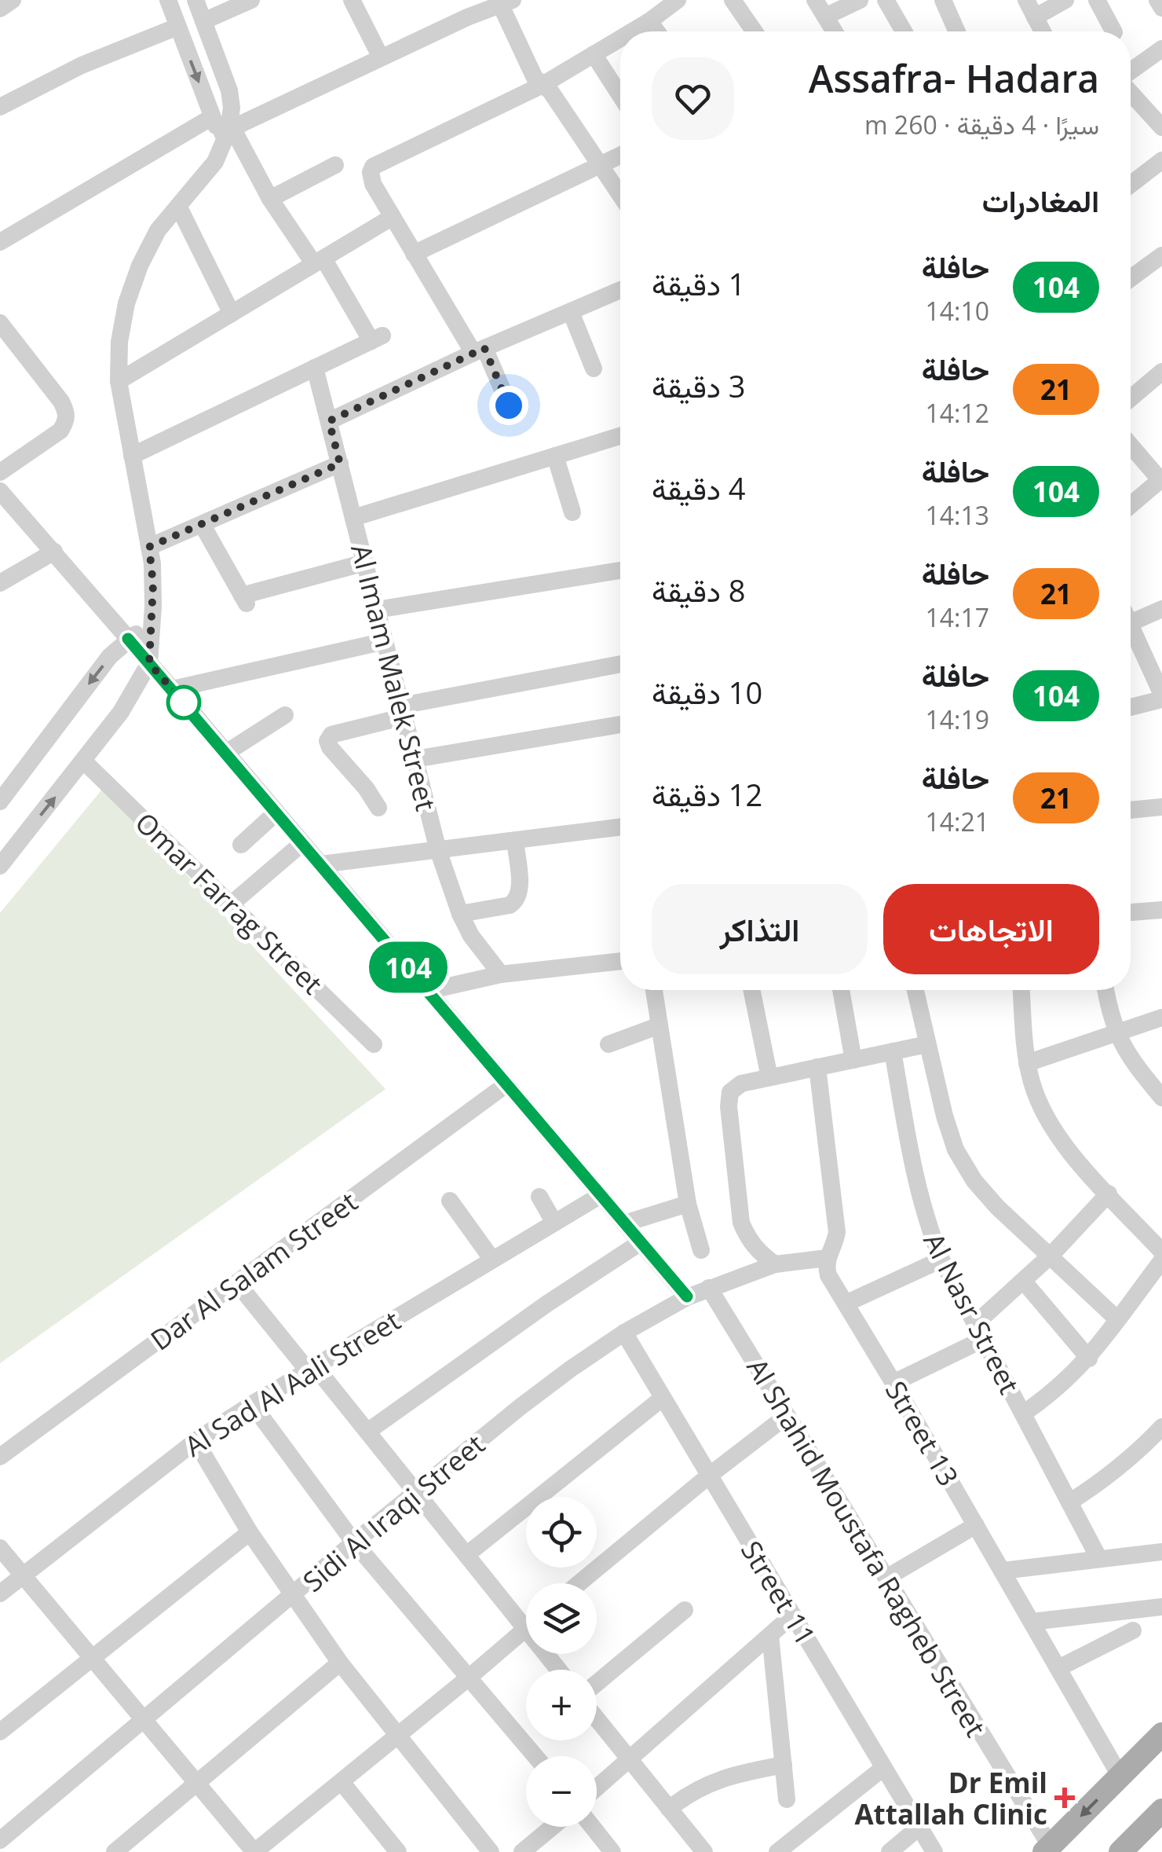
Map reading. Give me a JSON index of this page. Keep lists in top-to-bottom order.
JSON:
{
  "streets": {
    "street": [
      "Al Imam Malek Street",
      "Omar Farrag Street",
      "Dar Al Salam Street",
      "Al Nasr Street",
      "Al Sad Al Aali Street",
      "Street 13",
      "Sidi Al Iraqi Street",
      "Al Shahid Moustafa Ragheb Street",
      "Street 11"
    ]
  },
  "crossings": [
    ["Street 13", "Sidi Al Iraqi Street"],
    ["Sidi Al Iraqi Street", "Al Shahid Moustafa Ragheb Street"],
    ["Sidi Al Iraqi Street", "Street 11"]
  ],
  "places": {
    "health": ["Dr Emil Attallah Clinic"]
  },
  "lines": ["bus line 104"],
  "page": {
    "on_map": "104",
    "heading": [
      ["Assafra- Hadara", "سيرًا · 4 دقيقة · 260 m"],
      "المغادرات"
    ],
    "list": [
      {
        "mark": "104",
        "name": "حافلة",
        "note": "14:10",
        "value": "1 دقيقة"
      },
      {
        "mark": "21",
        "name": "حافلة",
        "note": "14:12",
        "value": "3 دقيقة"
      },
      {
        "mark": "104",
        "name": "حافلة",
        "note": "14:13",
        "value": "4 دقيقة"
      },
      {
        "mark": "21",
        "name": "حافلة",
        "note": "14:17",
        "value": "8 دقيقة"
      },
      {
        "mark": "104",
        "name": "حافلة",
        "note": "14:19",
        "value": "10 دقيقة"
      },
      {
        "mark": "21",
        "name": "حافلة",
        "note": "14:21",
        "value": "12 دقيقة"
      }
    ],
    "buttons": ["الاتجاهات", "التذاكر"],
    "map_buttons": ["+", "−"]
  }
}
